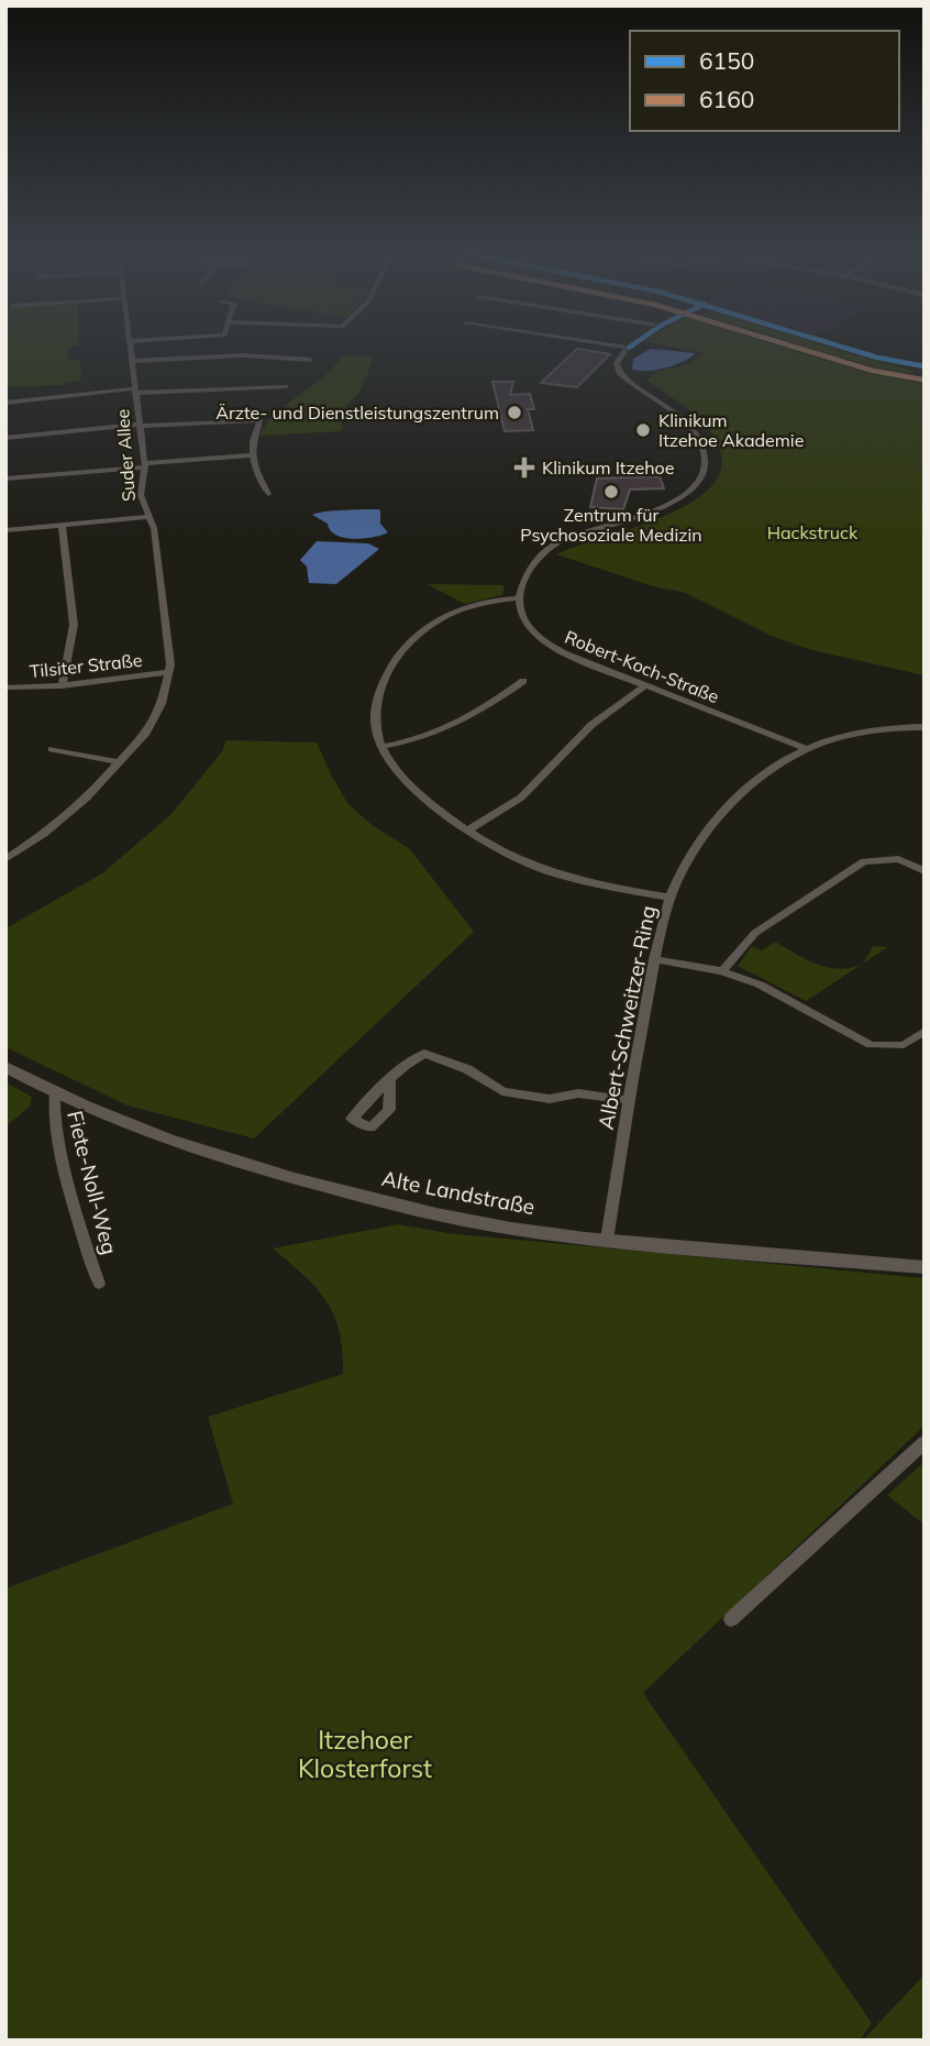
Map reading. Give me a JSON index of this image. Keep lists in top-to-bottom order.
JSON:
{
  "streets": {
    "street": [
      "Suder Allee",
      "Tilsiter Straße",
      "Robert-Koch-Straße",
      "Albert-Schweitzer-Ring",
      "Fiete-Noll-Weg",
      "Alte Landstraße"
    ]
  },
  "crossings": [
    ["Suder Allee", "Tilsiter Straße"],
    ["Robert-Koch-Straße", "Albert-Schweitzer-Ring"],
    ["Albert-Schweitzer-Ring", "Alte Landstraße"],
    ["Fiete-Noll-Weg", "Alte Landstraße"]
  ],
  "parks": ["Hackstruck", "Itzehoer Klosterforst"],
  "places": {
    "other": ["Ärzte- und Dienstleistungszentrum", "Klinikum Itzehoe Akademie", "Zentrum für Psychosoziale Medizin"],
    "health": ["Klinikum Itzehoe"]
  },
  "lines": ["transit line 6150", "transit line 6160"],
  "legend": ["6150", "6160"]
}
